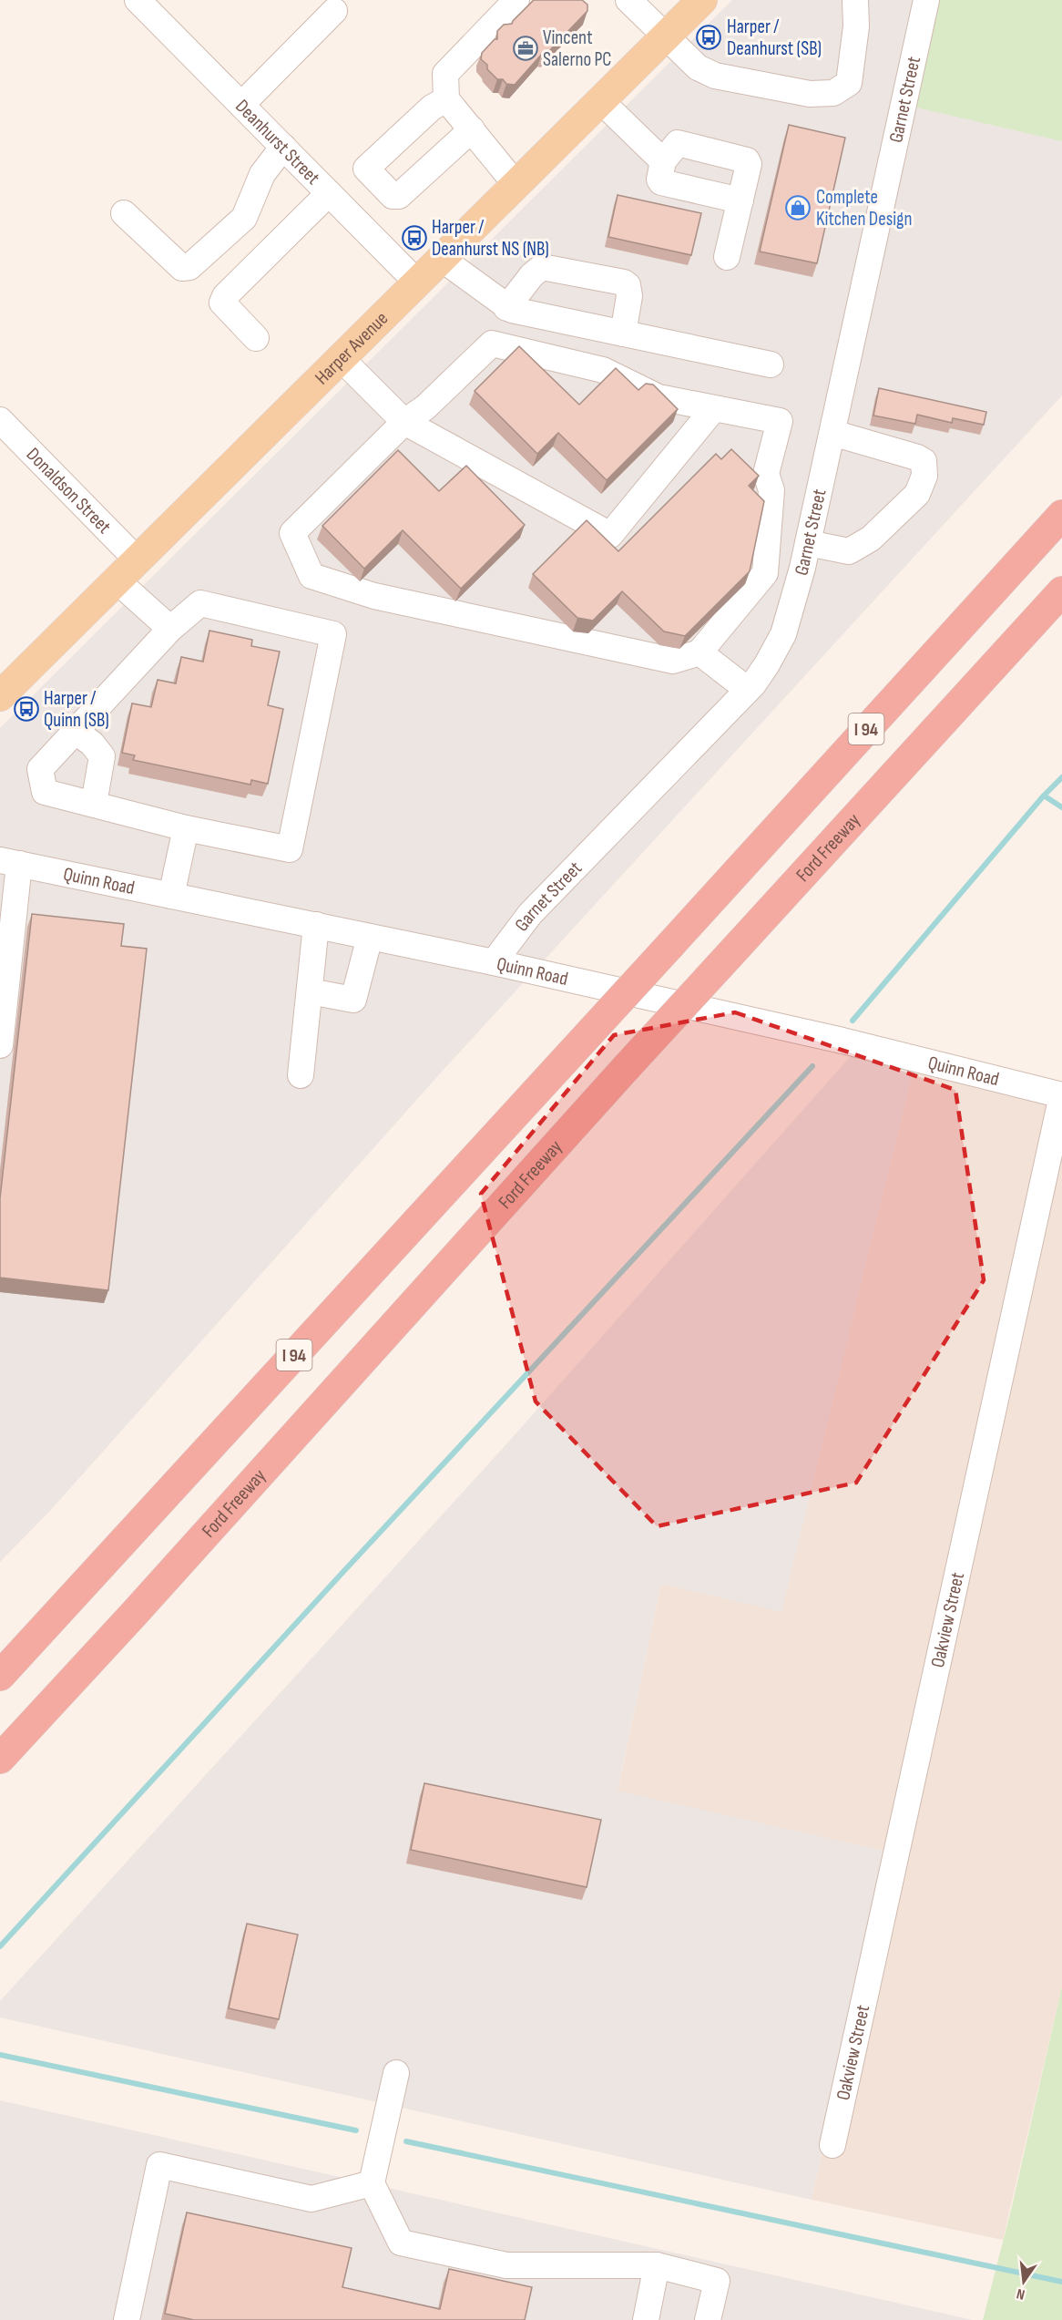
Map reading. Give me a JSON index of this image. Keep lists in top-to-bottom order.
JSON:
{
  "streets": {
    "highway": ["I 94", "Ford Freeway"],
    "main road": ["Harper Avenue"],
    "street": [
      "Garnet Street",
      "Deanhurst Street",
      "Donaldson Street",
      "Quinn Road",
      "Oakview Street"
    ]
  },
  "crossings": [
    ["Garnet Street", "Quinn Road"],
    ["Deanhurst Street", "Harper Avenue"],
    ["Harper Avenue", "Donaldson Street"],
    ["Quinn Road", "Oakview Street"]
  ],
  "places": {
    "bus stop": ["Harper / Deanhurst (SB)", "Harper / Deanhurst NS (NB)", "Harper / Quinn (SB)"],
    "office": ["Vincent Salerno PC"],
    "shop": ["Complete Kitchen Design"]
  },
  "north": "bottom"
}
